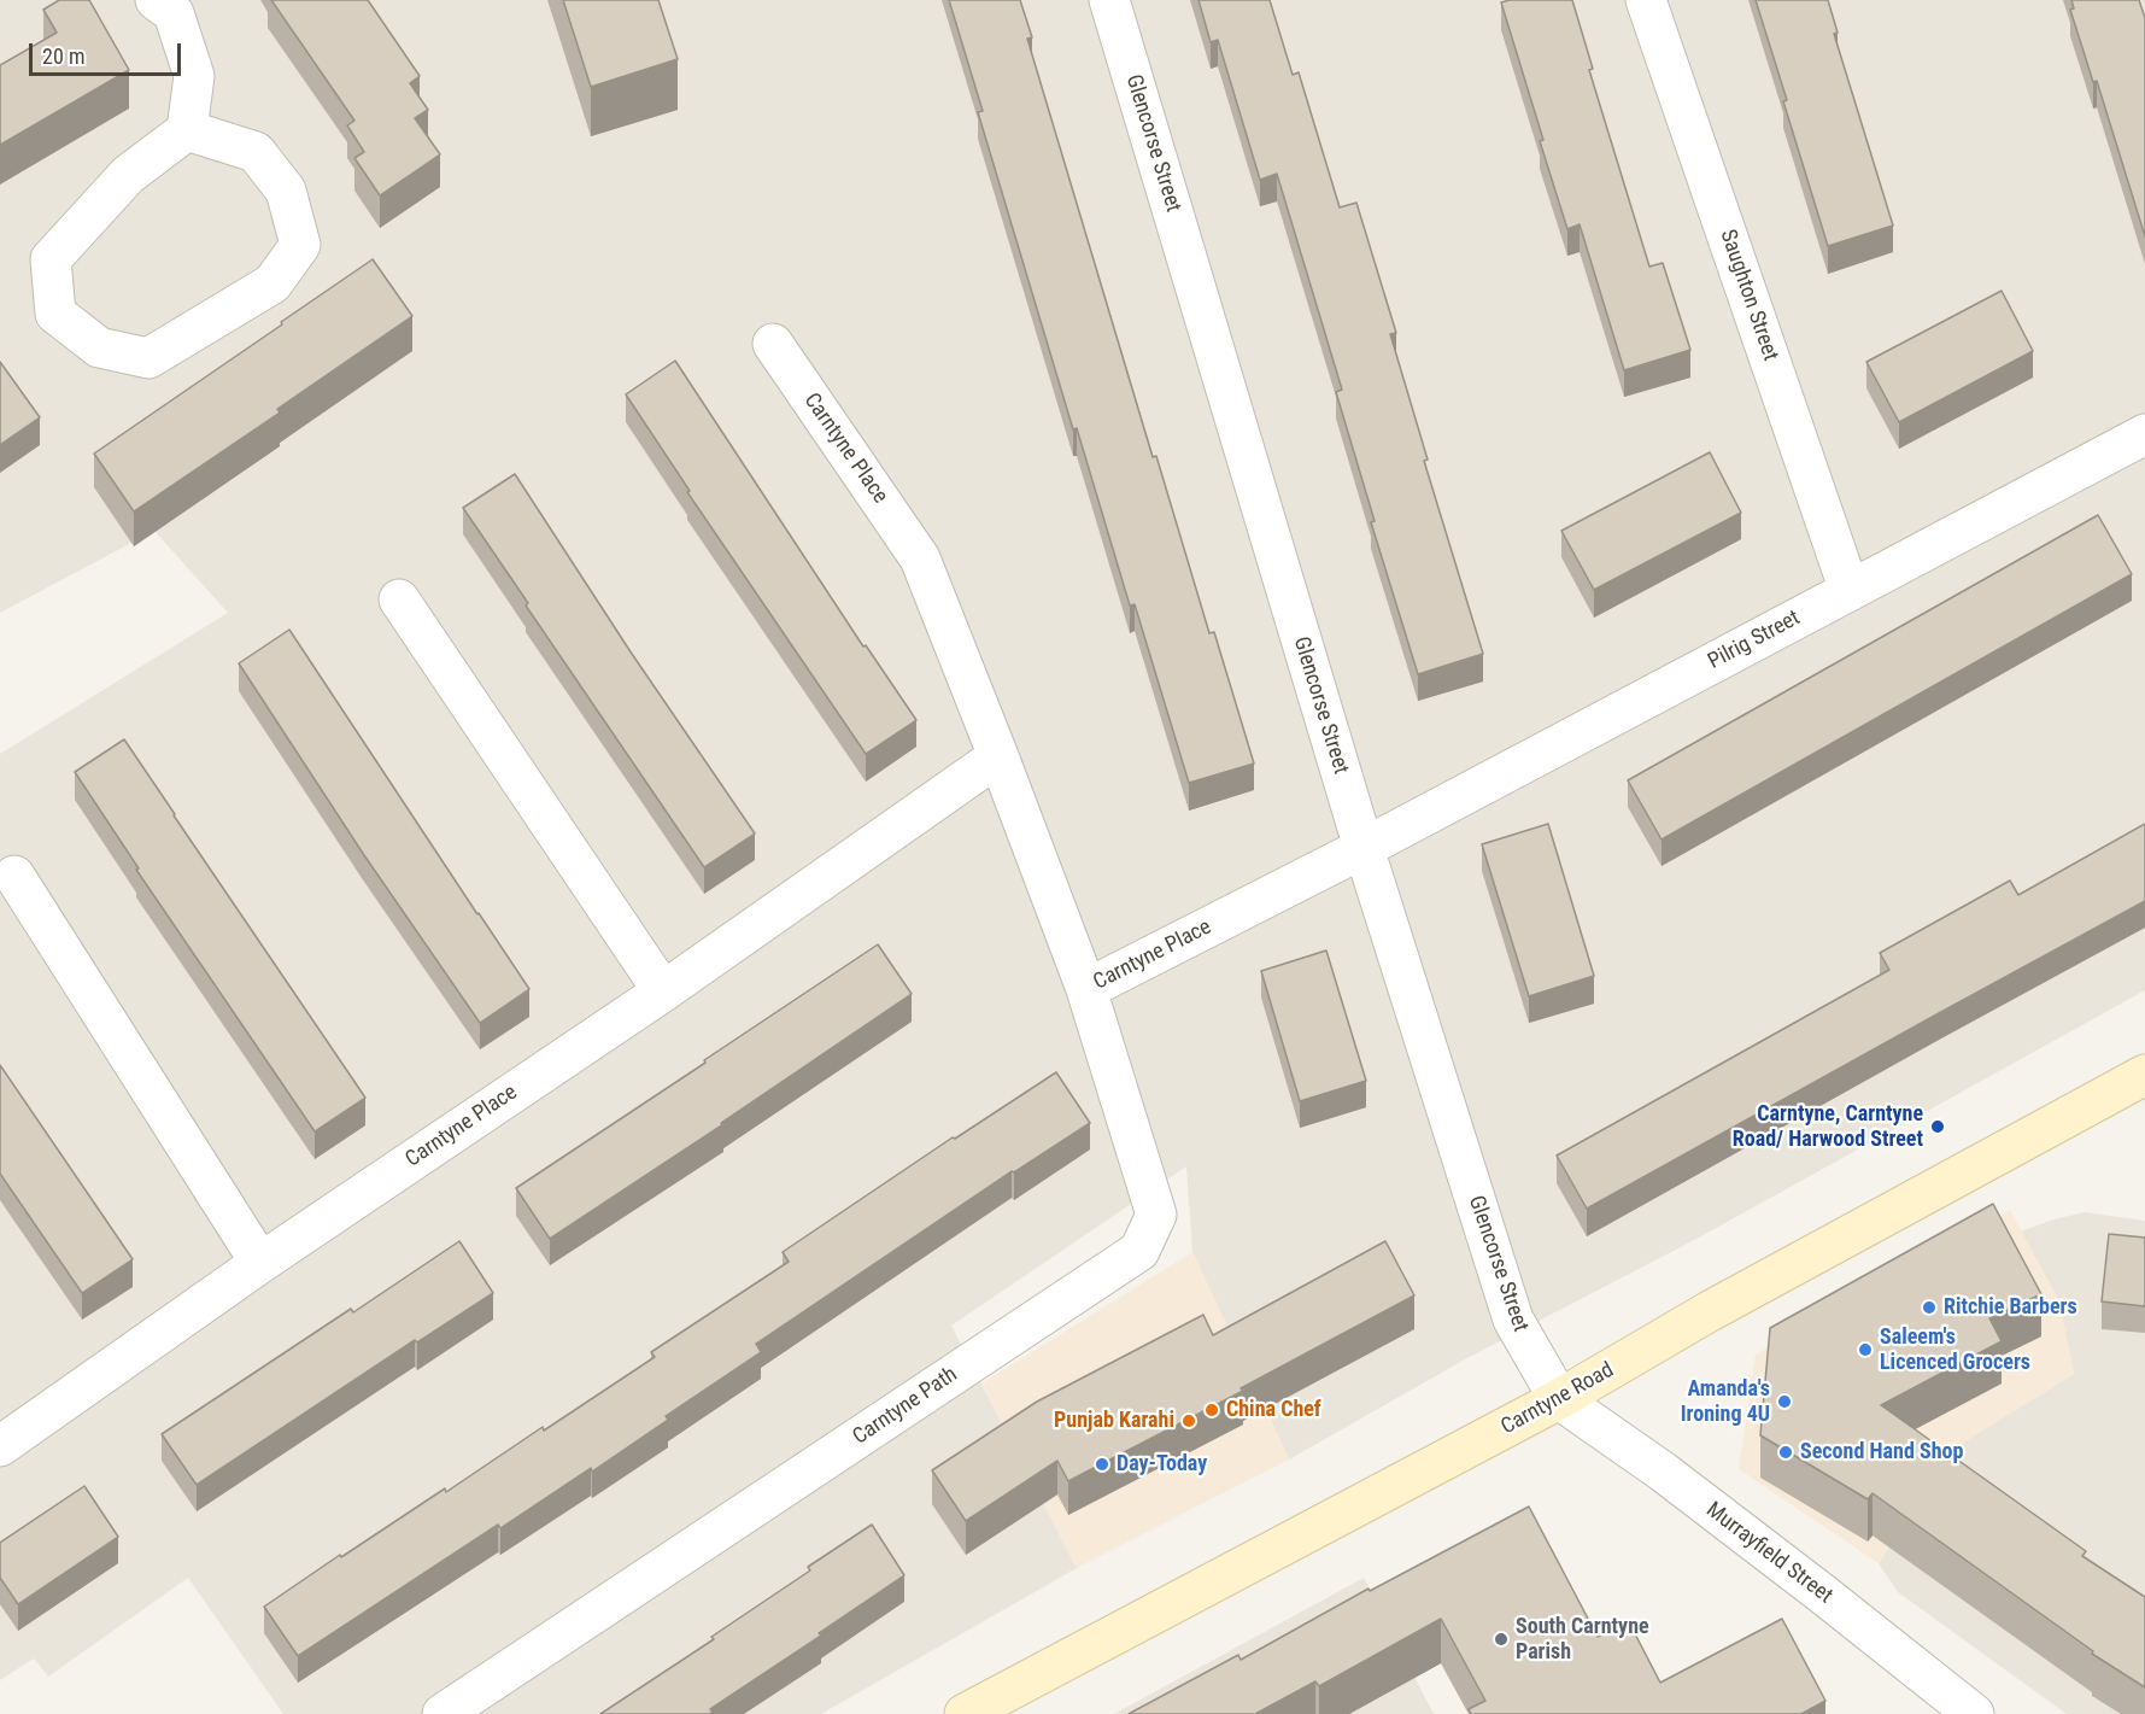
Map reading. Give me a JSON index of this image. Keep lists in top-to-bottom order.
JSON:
{
  "streets": {
    "street": [
      "Glencorse Street",
      "Saughton Street",
      "Carntyne Place",
      "Pilrig Street",
      "Carntyne Road",
      "Carntyne Path",
      "Murrayfield Street"
    ]
  },
  "crossings": [
    ["Glencorse Street", "Carntyne Place"],
    ["Glencorse Street", "Pilrig Street"],
    ["Glencorse Street", "Carntyne Road"],
    ["Glencorse Street", "Murrayfield Street"],
    ["Saughton Street", "Pilrig Street"],
    ["Carntyne Place", "Pilrig Street"],
    ["Carntyne Place", "Carntyne Path"],
    ["Carntyne Road", "Murrayfield Street"]
  ],
  "places": [
    "Carntyne, Carntyne Road/ Harwood Street",
    "Ritchie Barbers",
    "Saleem's Licenced Grocers",
    "Amanda's Ironing 4U",
    "China Chef",
    "Punjab Karahi",
    "Second Hand Shop",
    "Day-Today",
    "South Carntyne Parish"
  ],
  "scale_bar": "20 m"
}
